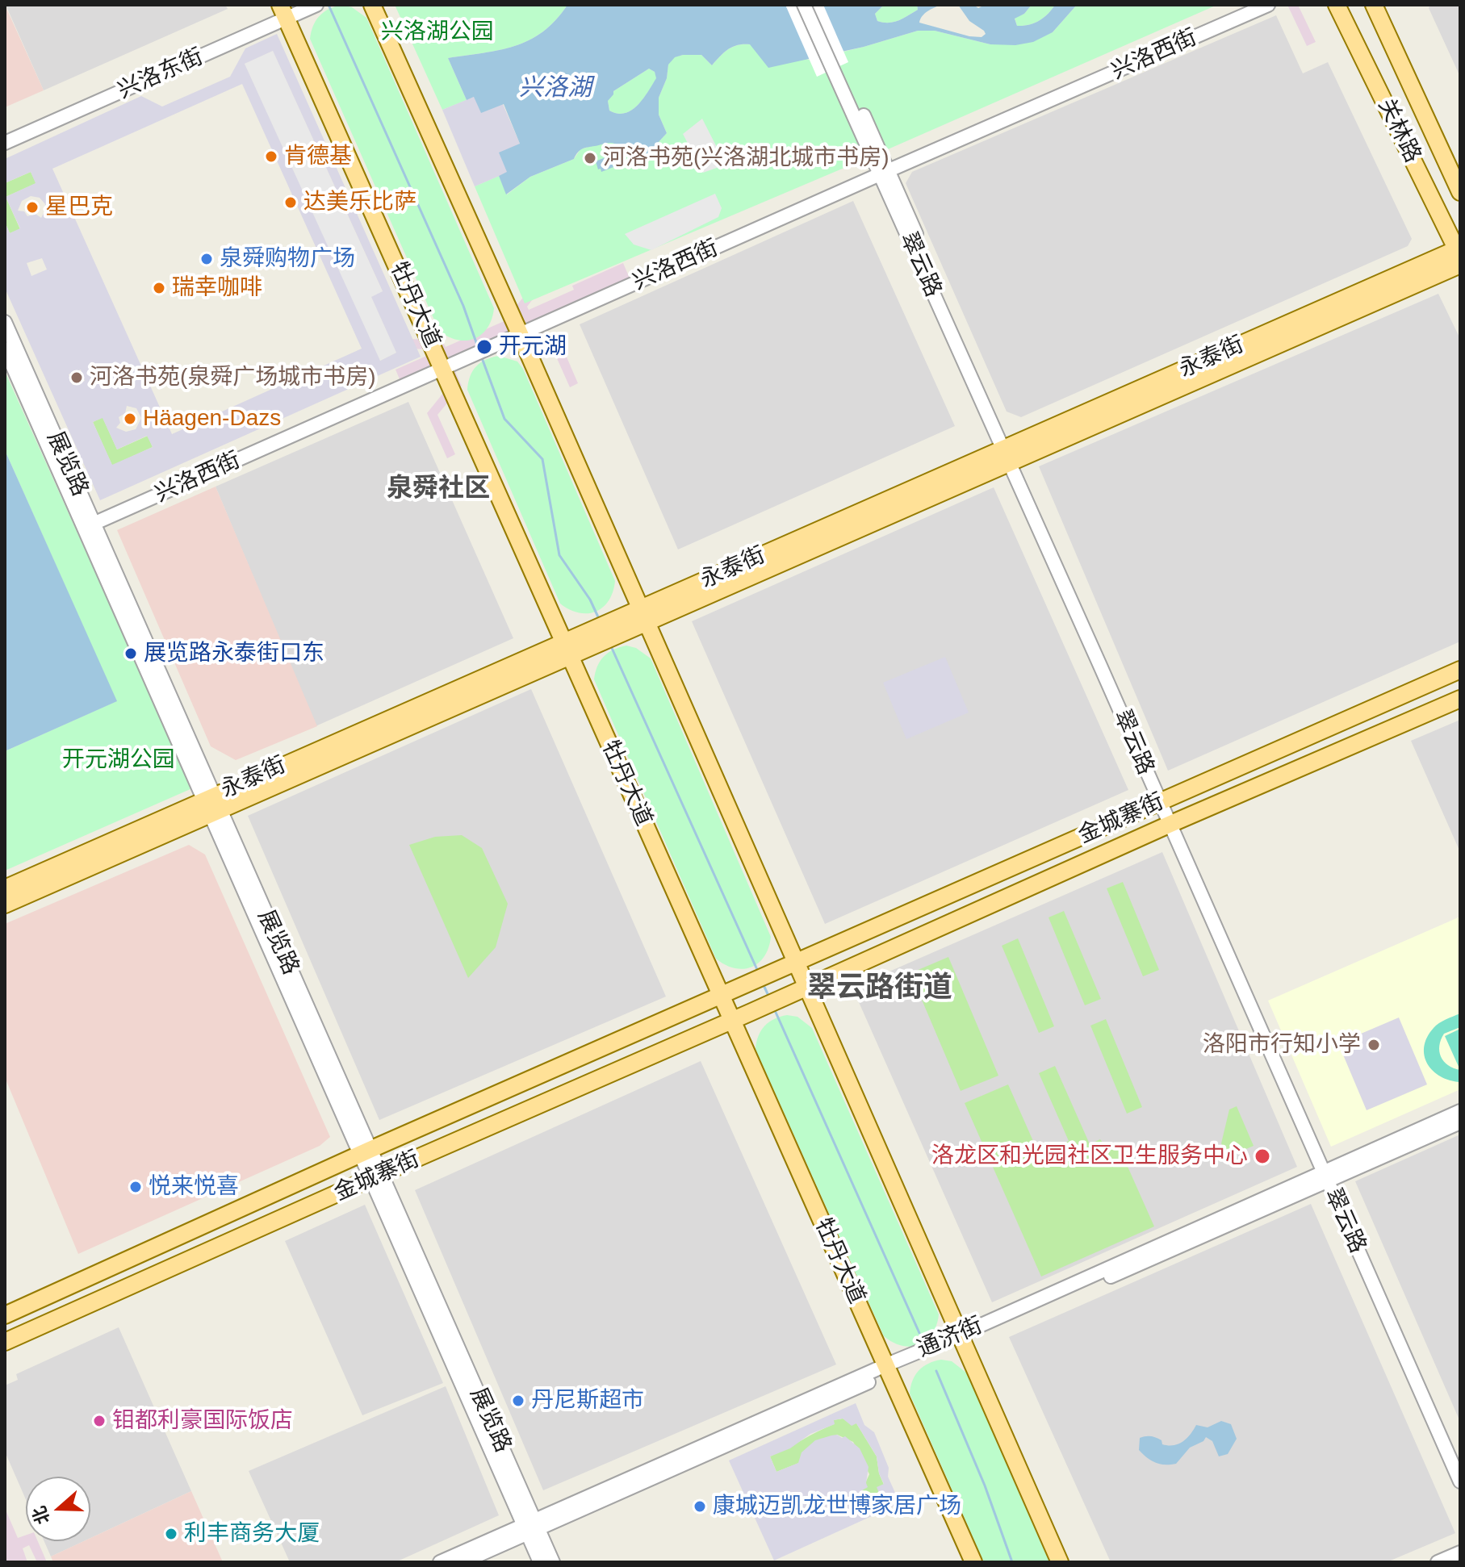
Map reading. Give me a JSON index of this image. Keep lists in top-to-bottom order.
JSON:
{
  "streets": {
    "main road": [
      "关林路",
      "牡丹大道",
      "永泰街",
      "金城寨街"
    ],
    "street": [
      "兴洛西街",
      "兴洛东街",
      "翠云路",
      "展览路",
      "通济街"
    ]
  },
  "crossings": [
    ["兴洛西街", "翠云路"],
    ["兴洛西街", "牡丹大道"],
    ["兴洛西街", "展览路"],
    ["兴洛东街", "牡丹大道"],
    ["关林路", "永泰街"],
    ["翠云路", "永泰街"],
    ["翠云路", "金城寨街"],
    ["翠云路", "通济街"],
    ["牡丹大道", "永泰街"],
    ["牡丹大道", "金城寨街"],
    ["牡丹大道", "通济街"],
    ["永泰街", "展览路"],
    ["展览路", "金城寨街"],
    ["展览路", "通济街"]
  ],
  "districts": ["泉舜社区", "翠云路街道"],
  "water": ["兴洛湖"],
  "parks": ["兴洛湖公园", "开元湖公园"],
  "places": [
    "肯德基",
    "河洛书苑(兴洛湖北城市书房)",
    "达美乐比萨",
    "星巴克",
    "泉舜购物广场",
    "瑞幸咖啡",
    "开元湖",
    "河洛书苑(泉舜广场城市书房)",
    "Häagen-Dazs",
    "展览路永泰街口东",
    "洛阳市行知小学",
    "洛龙区和光园社区卫生服务中心",
    "悦来悦喜",
    "丹尼斯超市",
    "钼都利豪国际饭店",
    "康城迈凯龙世博家居广场",
    "利丰商务大厦"
  ],
  "north": "left"
}
